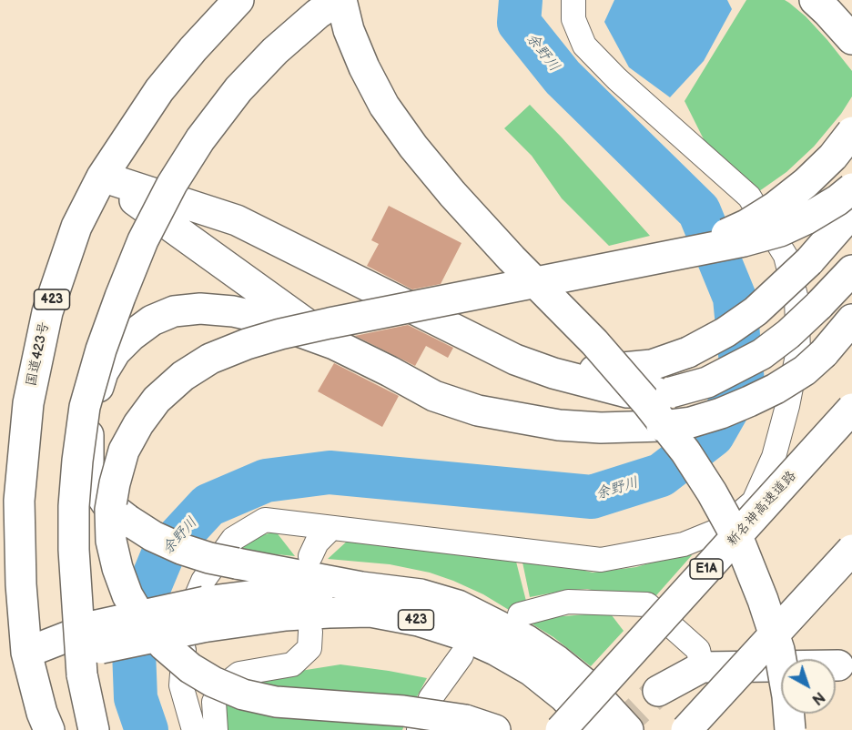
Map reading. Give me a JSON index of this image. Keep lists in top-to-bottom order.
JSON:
{
  "streets": {
    "main road": [
      "423",
      "国道423号",
      "新名神高速道路",
      "E1A"
    ]
  },
  "crossings": [
    ["423", "国道423号"]
  ],
  "water": ["余野川"],
  "north": "bottom right"
}
